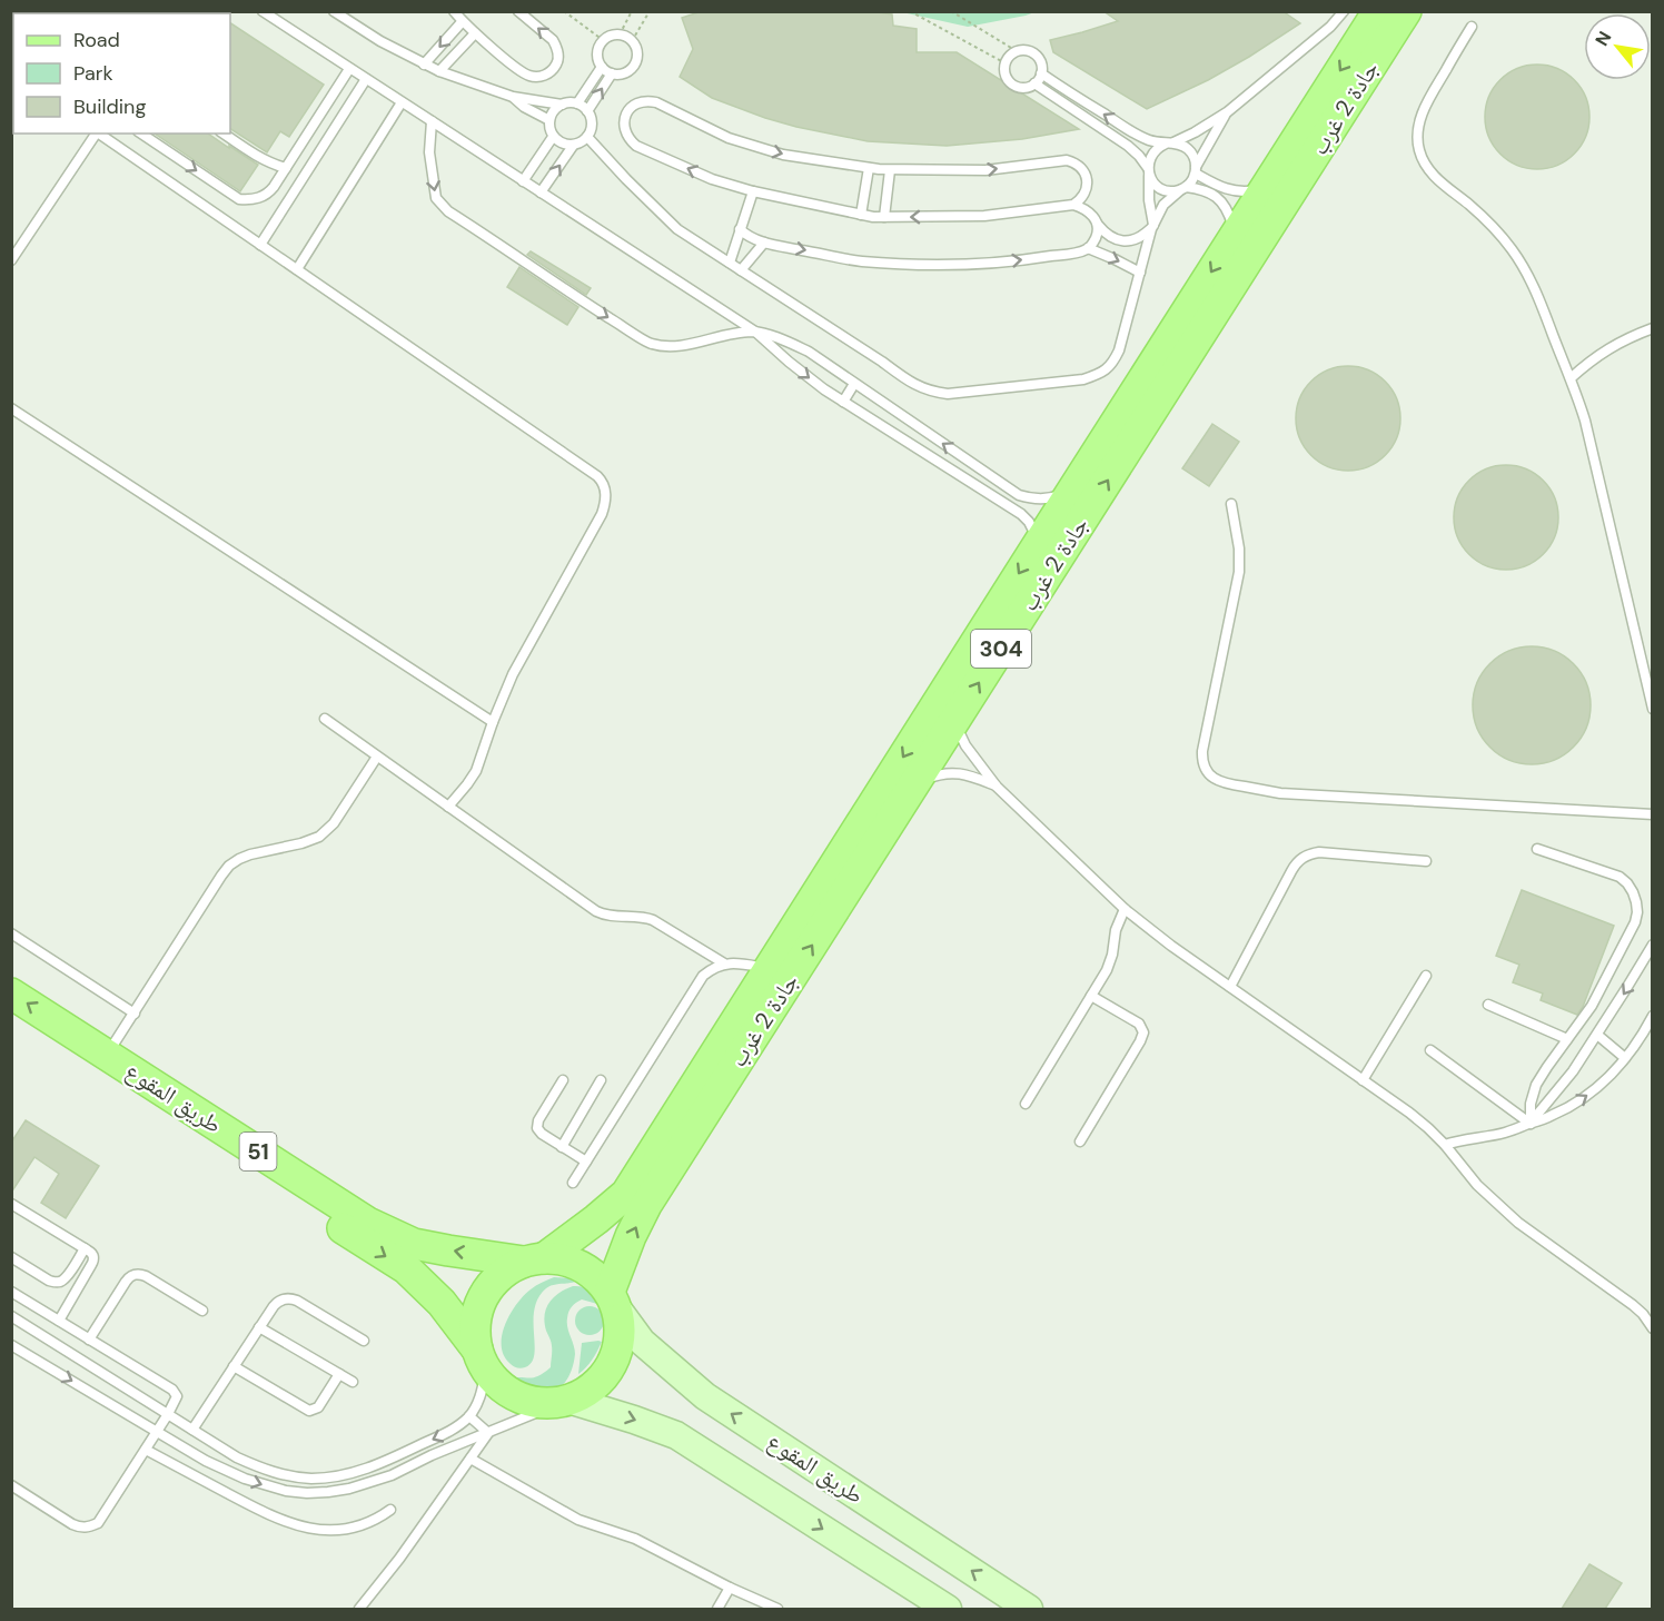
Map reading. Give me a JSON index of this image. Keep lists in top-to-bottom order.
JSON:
{
  "streets": {
    "main road": [
      "جادة 2 غرب",
      "304",
      "طريق المقوع",
      "51"
    ]
  },
  "crossings": [
    ["جادة 2 غرب", "طريق المقوع"],
    ["جادة 2 غرب", "51"],
    ["طريق المقوع", "51"]
  ],
  "legend": ["Road", "Park", "Building"],
  "north": "top left"
}
